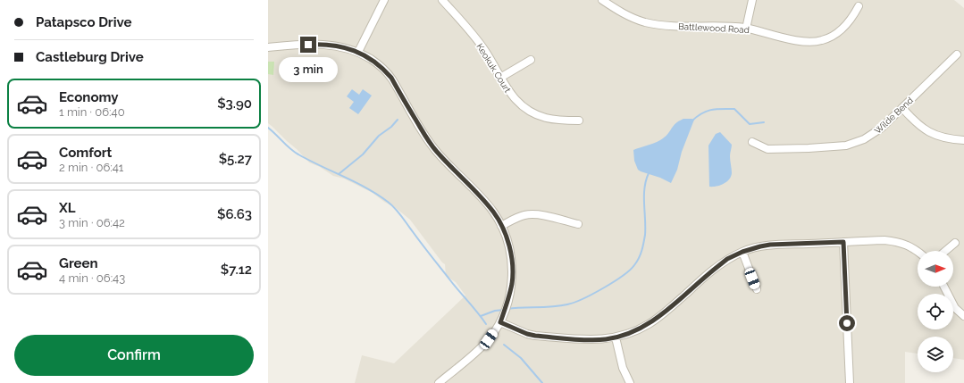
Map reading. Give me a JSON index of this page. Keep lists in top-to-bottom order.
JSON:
{
  "streets": {
    "street": ["Battlewood Road", "Keokuk Court", "Wilde Bend"]
  },
  "north": "right",
  "page": {
    "banner": ["Patapsco Drive", "Castleburg Drive"],
    "bubble": "3 min",
    "list": [
      {
        "name": "Economy",
        "note": "1 min · 06:40",
        "value": "$3.90"
      },
      {
        "name": "Comfort",
        "note": "2 min · 06:41",
        "value": "$5.27"
      },
      {
        "name": "XL",
        "note": "3 min · 06:42",
        "value": "$6.63"
      },
      {
        "name": "Green",
        "note": "4 min · 06:43",
        "value": "$7.12"
      }
    ],
    "buttons": "Confirm"
  }
}
